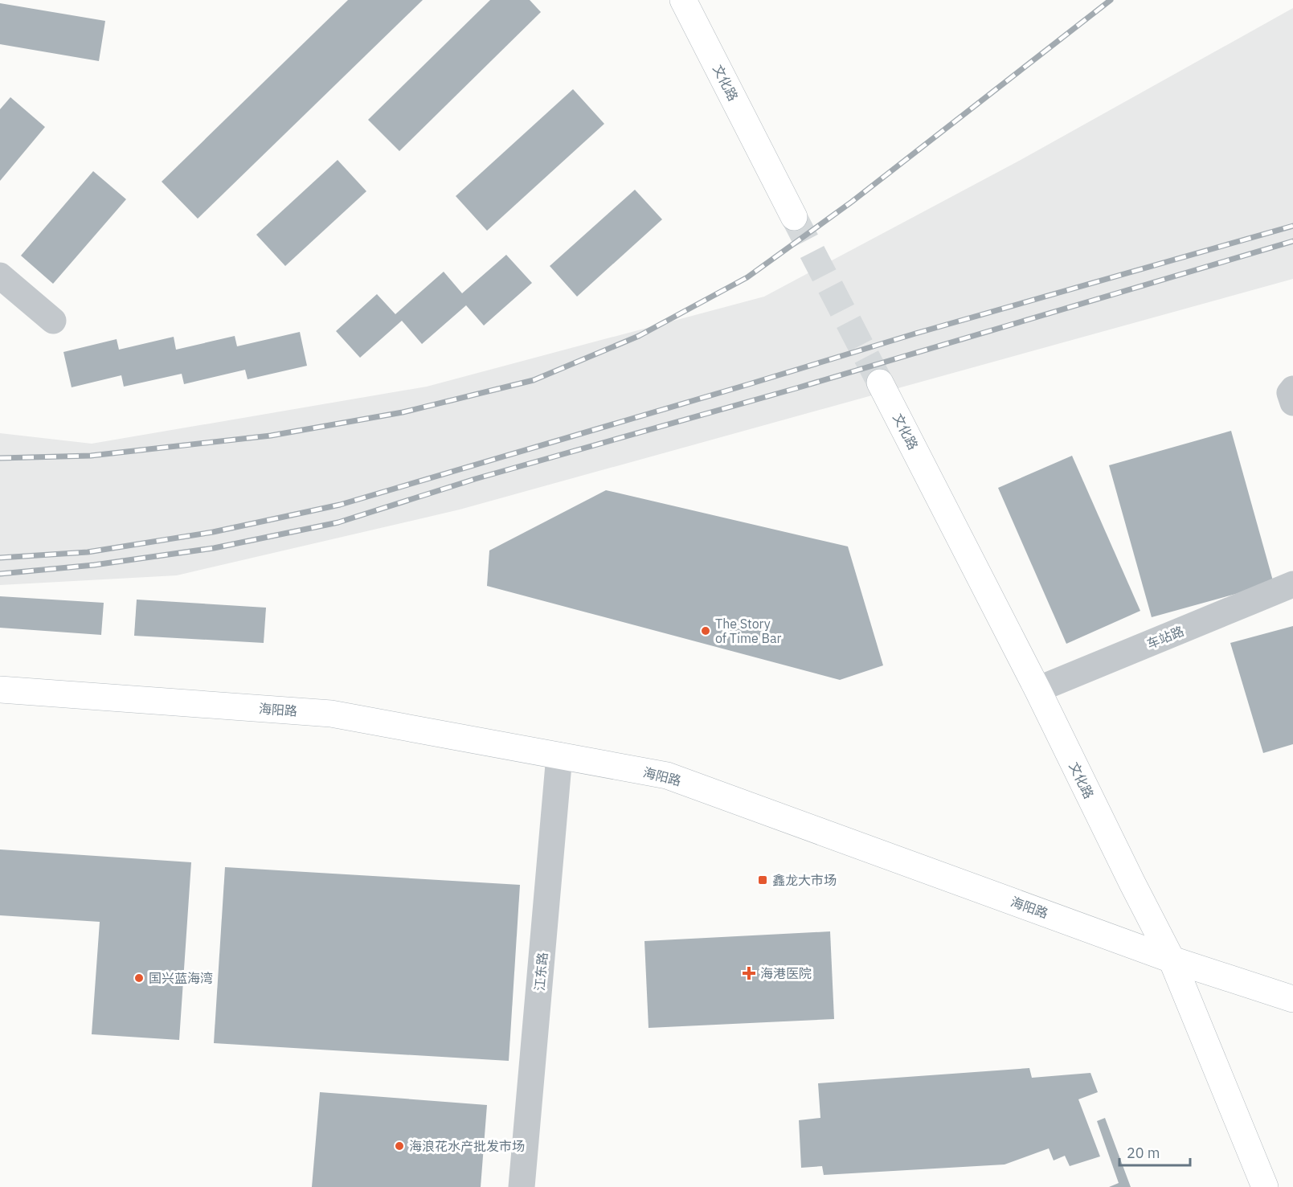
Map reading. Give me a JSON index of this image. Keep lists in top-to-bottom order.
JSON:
{
  "streets": {
    "main road": ["文化路", "海阳路"],
    "street": ["车站路", "江东路"]
  },
  "crossings": [
    ["文化路", "车站路"],
    ["文化路", "海阳路"],
    ["海阳路", "江东路"]
  ],
  "places": {
    "other": ["The Story of Time Bar", "国兴蓝海湾", "海浪花水产批发市场"],
    "transit": ["鑫龙大市场"],
    "health": ["海港医院"]
  },
  "scale_bar": "20 m"
}
